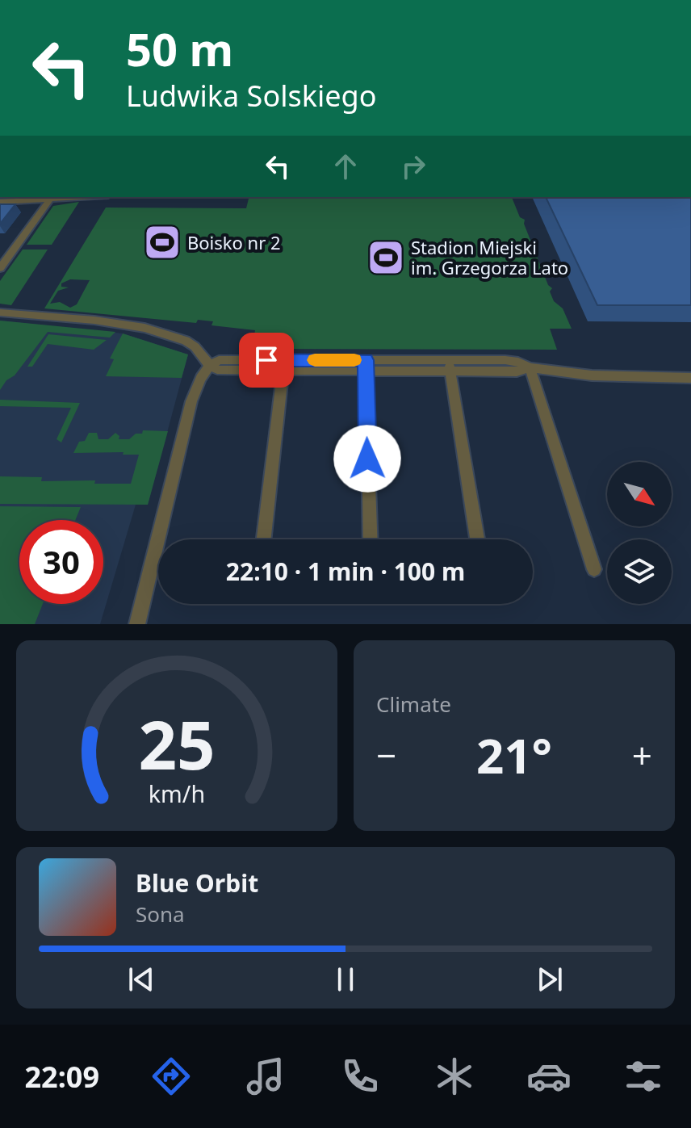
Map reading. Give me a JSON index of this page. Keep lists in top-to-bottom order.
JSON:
{
  "places": {
    "sports": ["Boisko nr 2", "Stadion Miejski im. Grzegorza Lato"]
  },
  "north": "bottom right",
  "page": {
    "turn": ["50 m", "Ludwika Solskiego"],
    "limit": "30",
    "trip": "22:10 · 1 min · 100 m",
    "tile": "Climate",
    "heat": ["−", "21°", "+"],
    "song": ["Blue Orbit", "Sona"],
    "tabs": "22:09",
    "gauge": ["25", "km/h"]
  }
}
